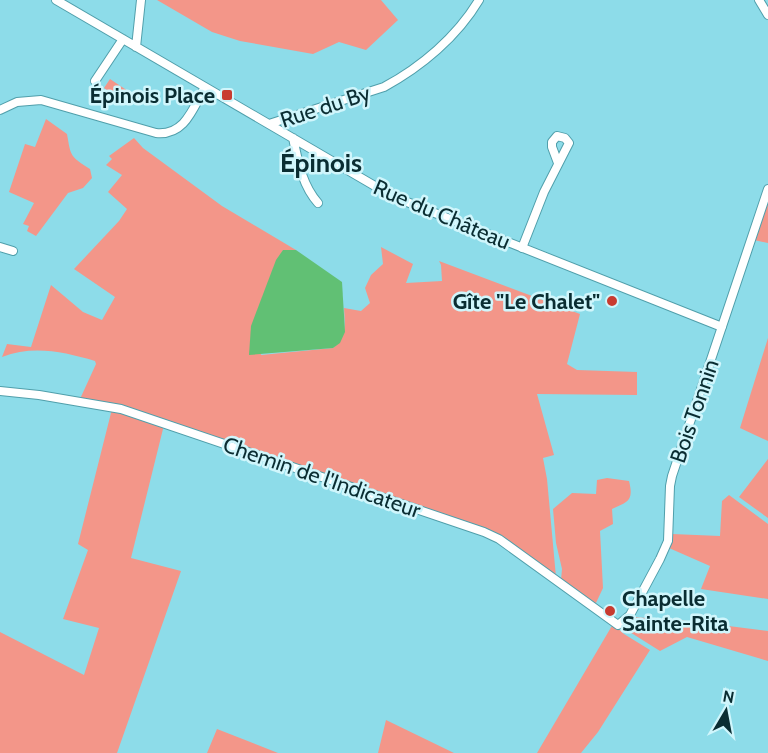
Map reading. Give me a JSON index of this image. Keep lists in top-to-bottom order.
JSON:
{
  "streets": {
    "street": [
      "Rue du By",
      "Rue du Château",
      "Bois Tonnin",
      "Chemin de l'Indicateur"
    ]
  },
  "crossings": [
    ["Rue du By", "Rue du Château"],
    ["Rue du Château", "Bois Tonnin"],
    ["Bois Tonnin", "Chemin de l'Indicateur"]
  ],
  "districts": ["Épinois"],
  "places": {
    "transit": ["Épinois Place"],
    "other": ["Gîte \"Le Chalet\"", "Chapelle Sainte-Rita"]
  },
  "north": "top"
}
